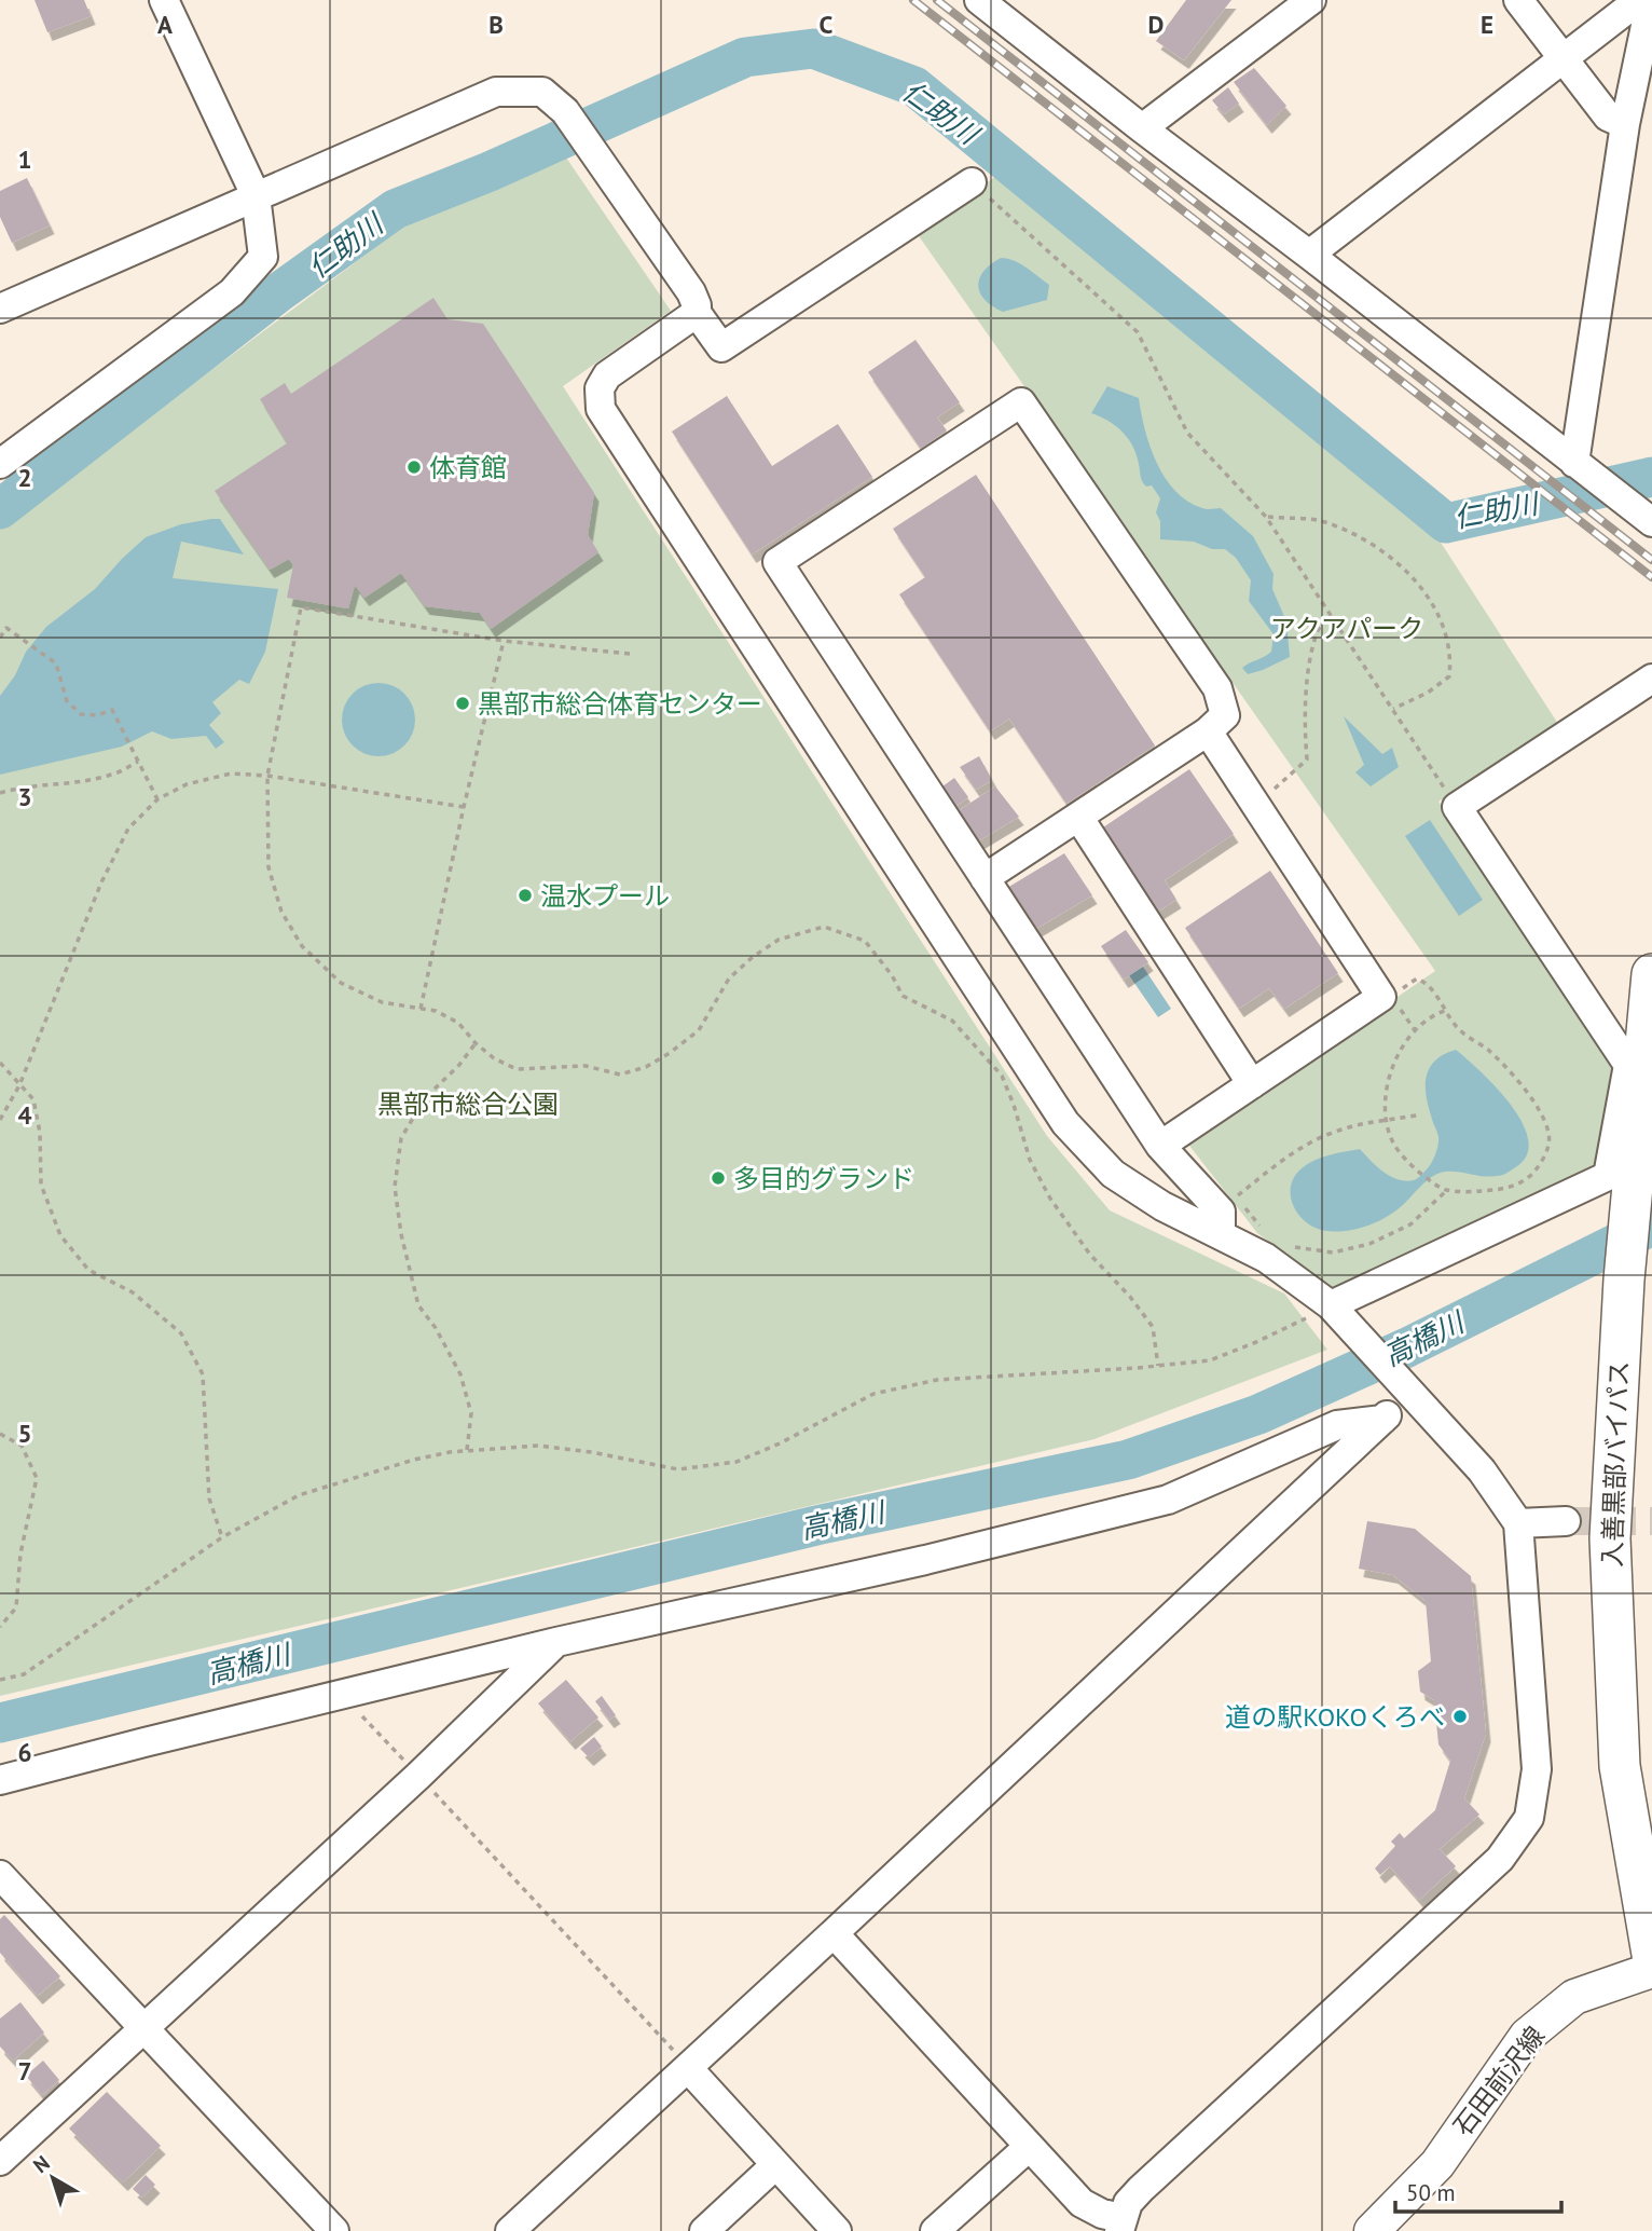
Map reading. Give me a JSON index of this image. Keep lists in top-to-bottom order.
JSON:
{
  "streets": {
    "highway": ["入善黒部バイパス"],
    "main road": ["石田前沢線"]
  },
  "water": ["仁助川", "高橋川"],
  "parks": ["アクアパーク", "黒部市総合公園"],
  "places": [
    "体育館",
    "黒部市総合体育センター",
    "温水プール",
    "多目的グランド",
    "道の駅KOKOくろべ"
  ],
  "scale_bar": "50 m",
  "north": "top left",
  "grid": {
    "columns": [
      "A",
      "B",
      "C",
      "D",
      "E"
    ],
    "rows": [
      "1",
      "2",
      "3",
      "4",
      "5",
      "6",
      "7"
    ]
  }
}
